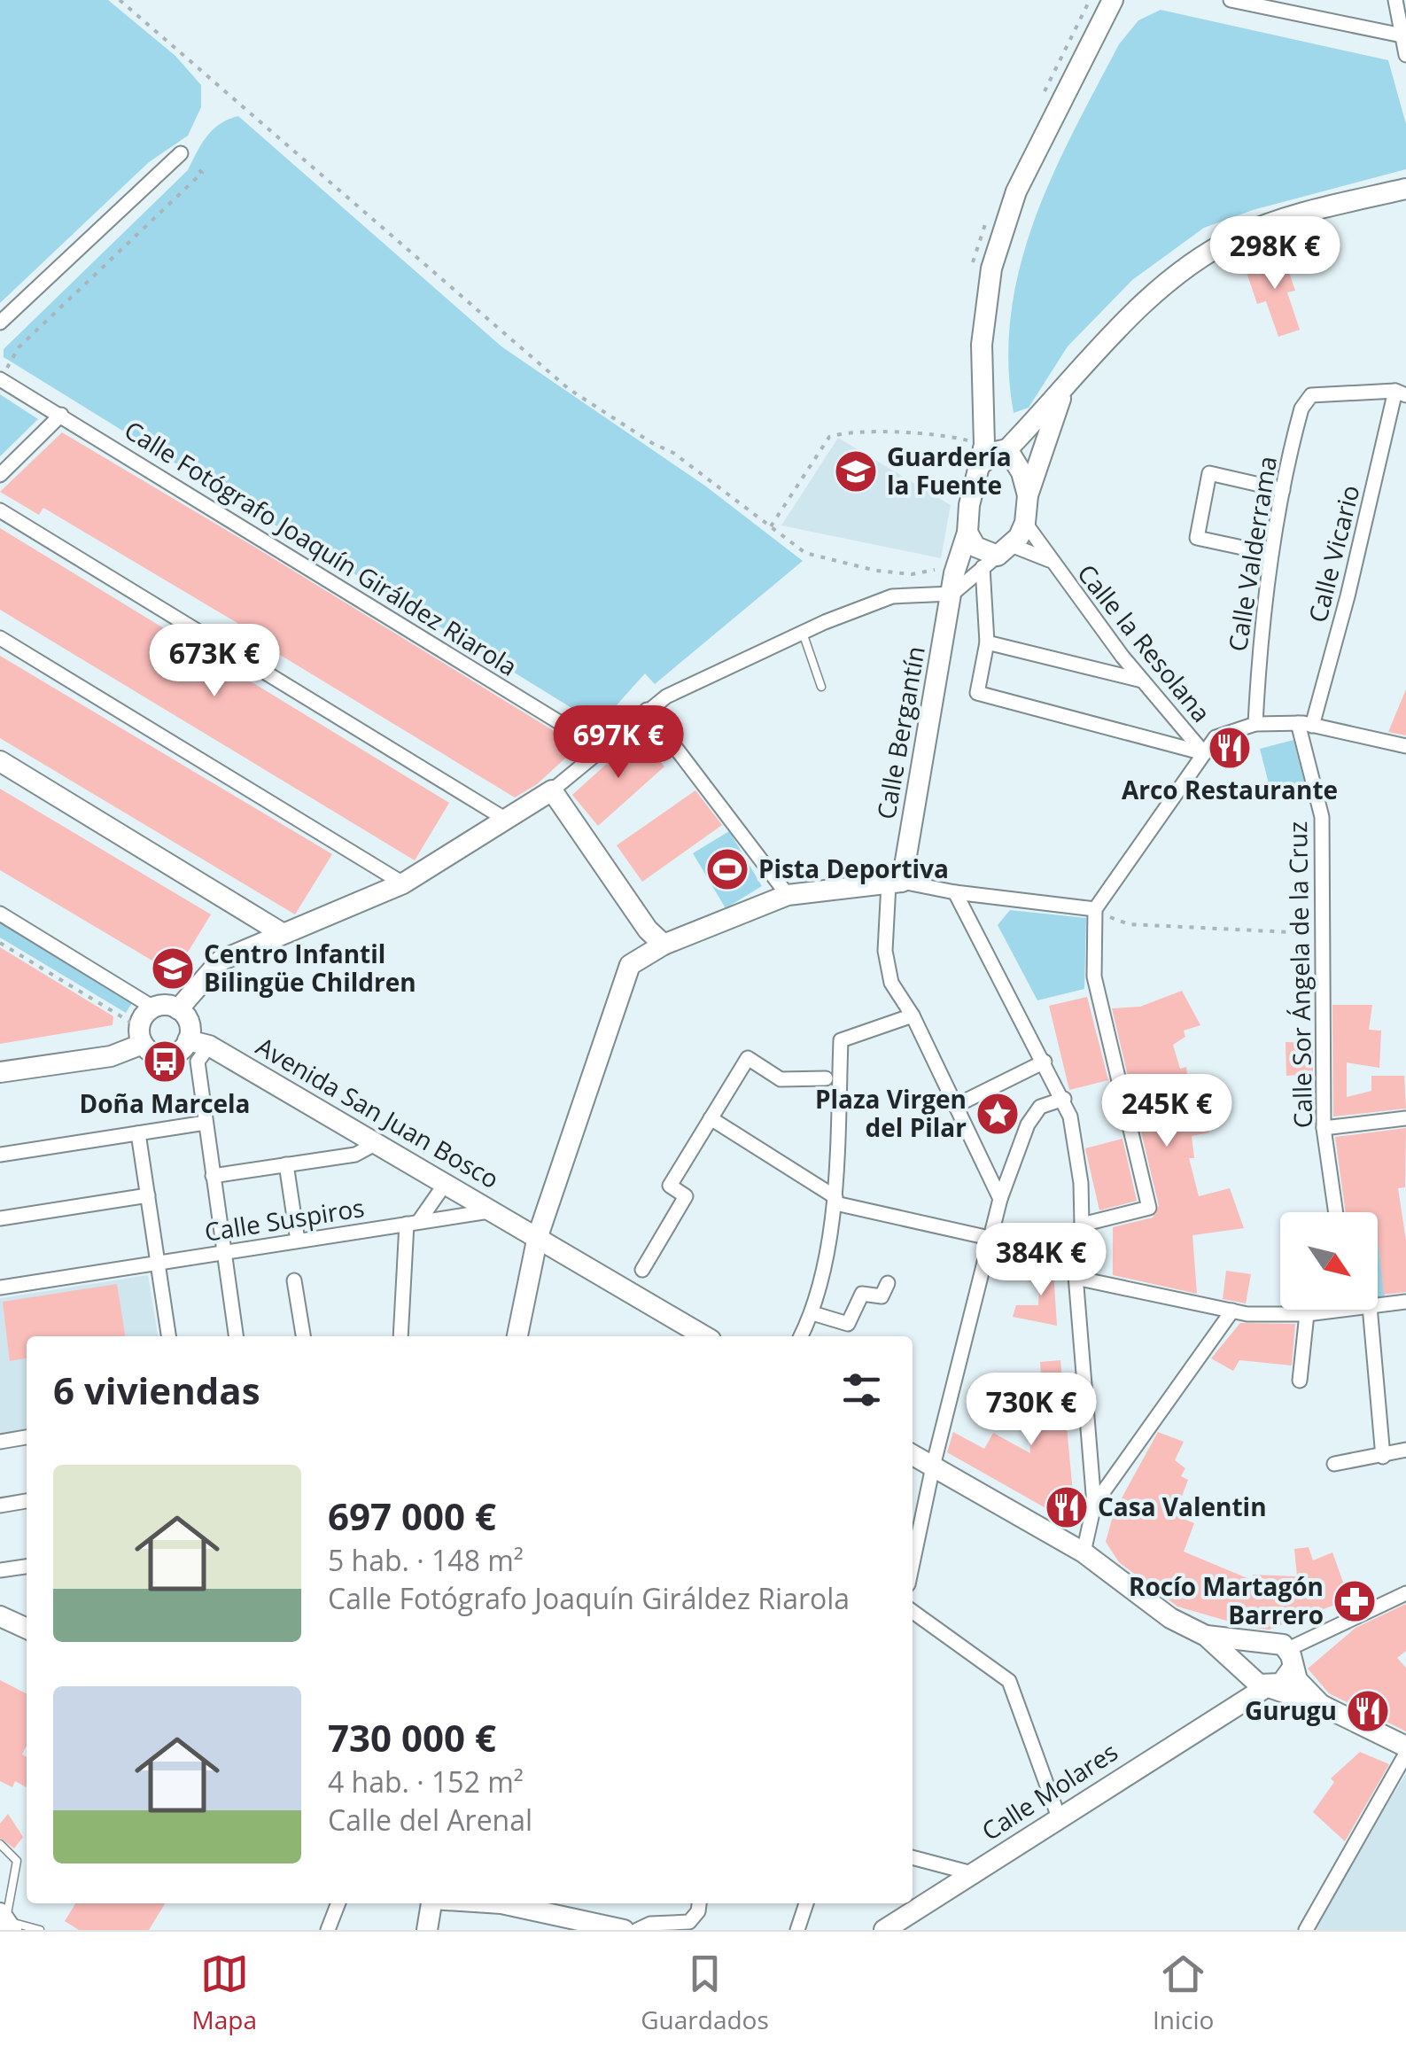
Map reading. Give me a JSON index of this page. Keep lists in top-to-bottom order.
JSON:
{
  "streets": {
    "street": [
      "Calle Fotógrafo Joaquín Giráldez Riarola",
      "Calle Valderrama",
      "Calle Vicario",
      "Calle la Resolana",
      "Calle Bergantín",
      "Calle Sor Ángela de la Cruz",
      "Avenida San Juan Bosco",
      "Calle Suspiros",
      "Calle Molares"
    ]
  },
  "crossings": [
    ["Calle Valderrama", "Calle Vicario"],
    ["Calle Vicario", "Calle Sor Ángela de la Cruz"],
    ["Avenida San Juan Bosco", "Calle Suspiros"]
  ],
  "places": {
    "school or university": ["Guardería la Fuente", "Centro Infantil Bilingüe Children"],
    "restaurant": ["Arco Restaurante", "Casa Valentin", "Gurugu"],
    "sports": ["Pista Deportiva"],
    "bus stop": ["Doña Marcela"],
    "place": ["Plaza Virgen del Pilar"],
    "pharmacy": ["Rocío Martagón Barrero"]
  },
  "north": "bottom right",
  "page": {
    "price": [
      "298K €",
      "673K €",
      "697K €",
      "245K €",
      "384K €",
      "730K €"
    ],
    "heading": "6 viviendas",
    "list": [
      {
        "name": "697 000 €",
        "note": "5 hab. · 148 m² · Calle Fotógrafo Joaquín Giráldez Riarola"
      },
      {
        "name": "730 000 €",
        "note": "4 hab. · 152 m² · Calle del Arenal"
      }
    ],
    "tabs": ["Mapa", "Guardados", "Inicio"]
  }
}
